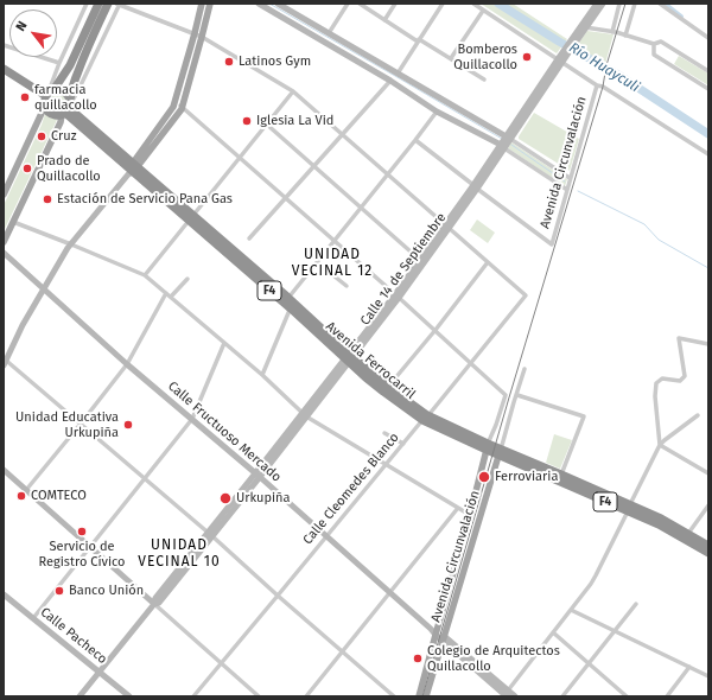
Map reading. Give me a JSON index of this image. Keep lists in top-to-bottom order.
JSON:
{
  "streets": {
    "highway": ["F4", "Avenida Ferrocarril"],
    "main road": ["Avenida Circunvalación"],
    "street": [
      "Calle 14 de Septiembre",
      "Calle Fructuoso Mercado",
      "Calle Cleomedes Blanco",
      "Calle Pacheco"
    ]
  },
  "crossings": [
    ["Avenida Circunvalación", "Calle 14 de Septiembre"],
    ["Avenida Circunvalación", "Avenida Ferrocarril"],
    ["Avenida Circunvalación", "Calle Fructuoso Mercado"],
    ["Avenida Circunvalación", "Calle Cleomedes Blanco"],
    ["Calle 14 de Septiembre", "Avenida Ferrocarril"],
    ["Calle 14 de Septiembre", "Calle Fructuoso Mercado"],
    ["Calle 14 de Septiembre", "Calle Pacheco"],
    ["F4", "Avenida Ferrocarril"],
    ["Avenida Ferrocarril", "Calle Cleomedes Blanco"],
    ["Calle Fructuoso Mercado", "Calle Cleomedes Blanco"]
  ],
  "districts": ["UNIDAD VECINAL 12", "UNIDAD VECINAL 10"],
  "water": ["Río Huayculi"],
  "places": [
    "Bomberos Quillacollo",
    "Latinos Gym",
    "farmacia quillacollo",
    "Iglesia La Vid",
    "Cruz",
    "Prado de Quillacollo",
    "Estación de Servicio Pana Gas",
    "Unidad Educativa Urkupiña",
    "Ferroviaria",
    "COMTECO",
    "Urkupiña",
    "Servicio de Registro Cívico",
    "Banco Unión",
    "Colegio de Arquitectos Quillacollo"
  ],
  "north": "top left"
}
